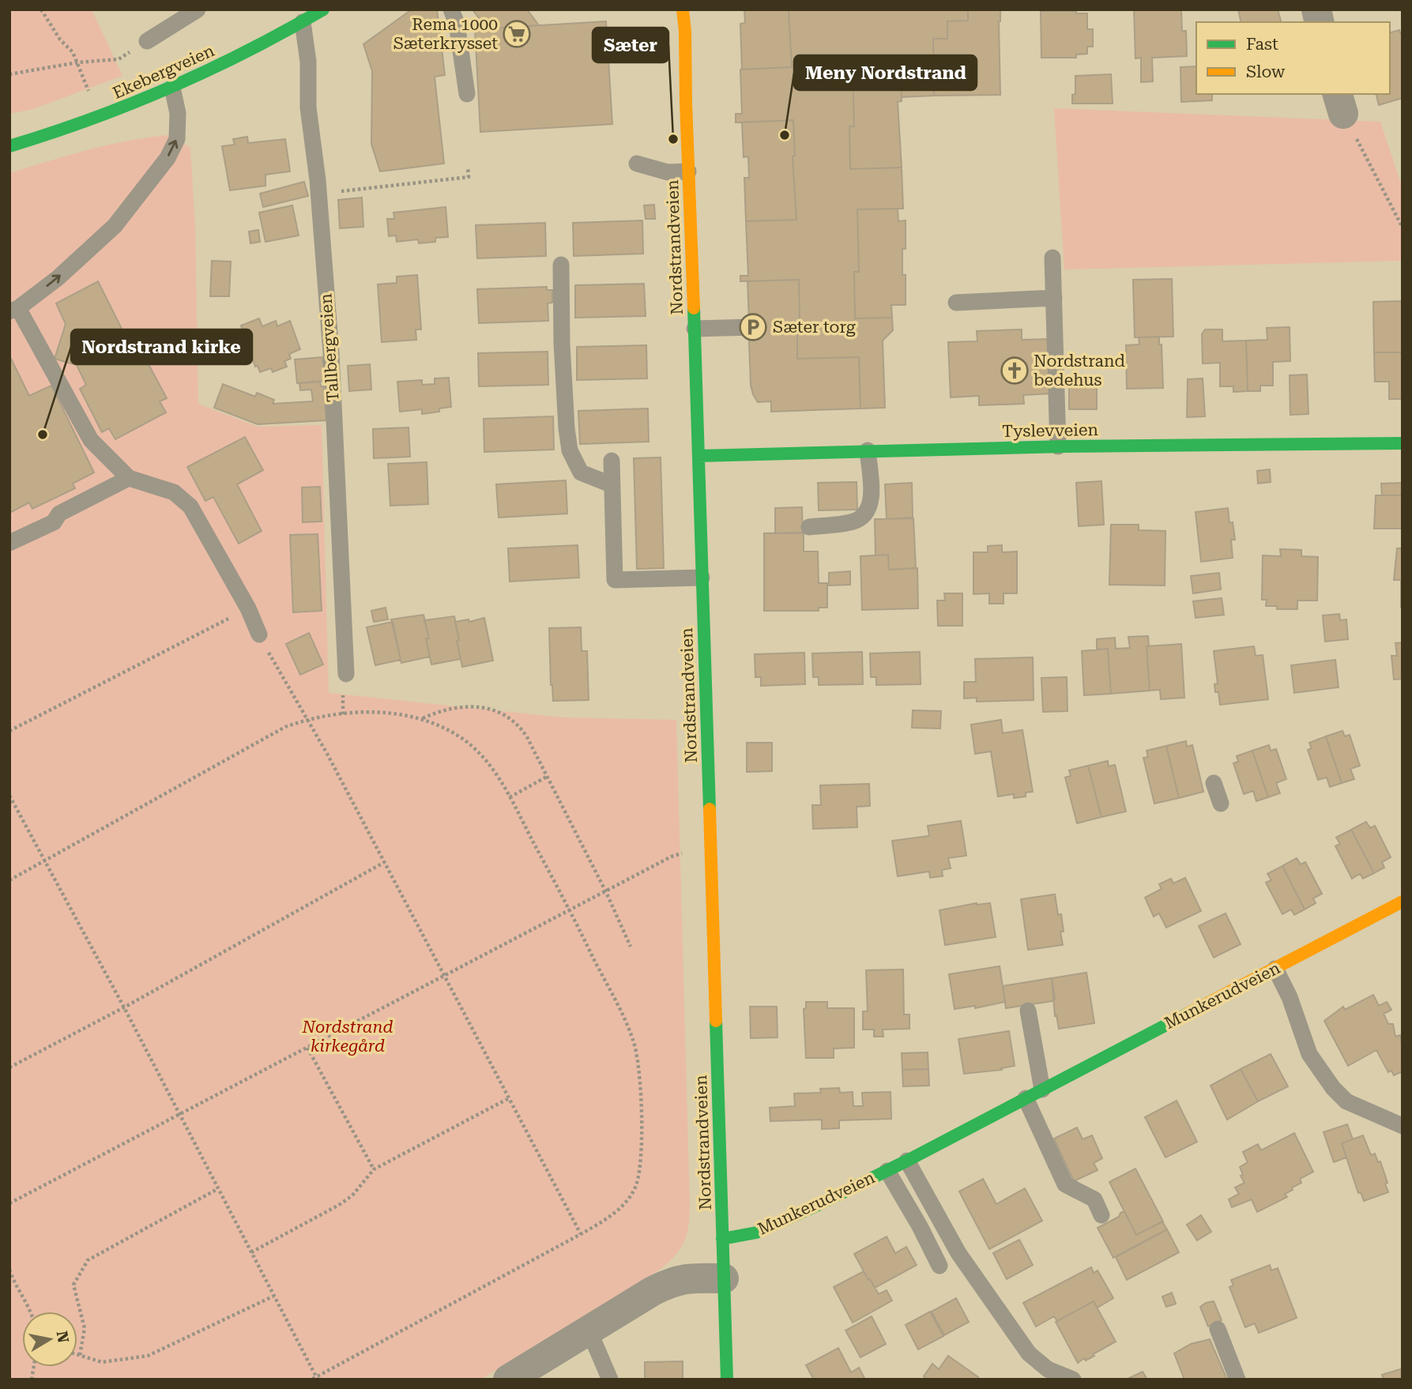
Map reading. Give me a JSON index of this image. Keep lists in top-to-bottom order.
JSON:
{
  "streets": {
    "main road": [
      "Ekebergveien",
      "Nordstrandveien",
      "Tyslevveien",
      "Munkerudveien"
    ],
    "lane": ["Tallbergveien"]
  },
  "crossings": [
    ["Ekebergveien", "Tallbergveien"],
    ["Nordstrandveien", "Tyslevveien"],
    ["Nordstrandveien", "Munkerudveien"]
  ],
  "parks": ["Nordstrand kirkegård"],
  "places": {
    "supermarket": ["Rema 1000 Sæterkrysset"],
    "other": ["Meny Nordstrand", "Sæter", "Nordstrand kirke"],
    "parking": ["Sæter torg"],
    "church": ["Nordstrand bedehus"]
  },
  "legend": ["Fast", "Slow"],
  "north": "right"
}
